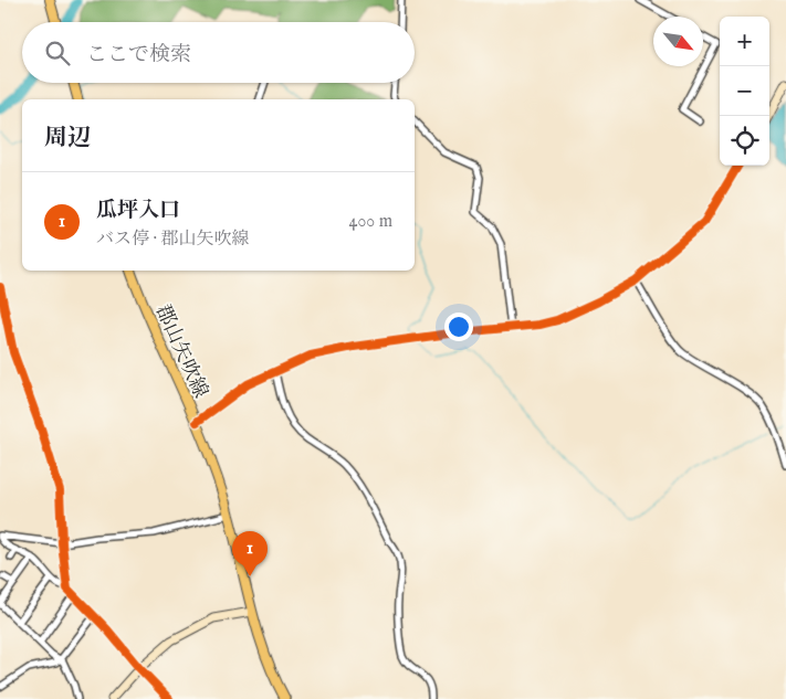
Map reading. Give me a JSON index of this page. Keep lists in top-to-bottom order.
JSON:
{
  "streets": {
    "main road": ["郡山矢吹線"]
  },
  "north": "bottom right",
  "page": {
    "map_buttons": ["+", "−"],
    "search": "ここで検索",
    "heading": "周辺",
    "list": [
      {
        "mark": "1",
        "name": "瓜坪入口",
        "note": "バス停 · 郡山矢吹線",
        "value": "400 m"
      }
    ],
    "pins": "1"
  }
}
